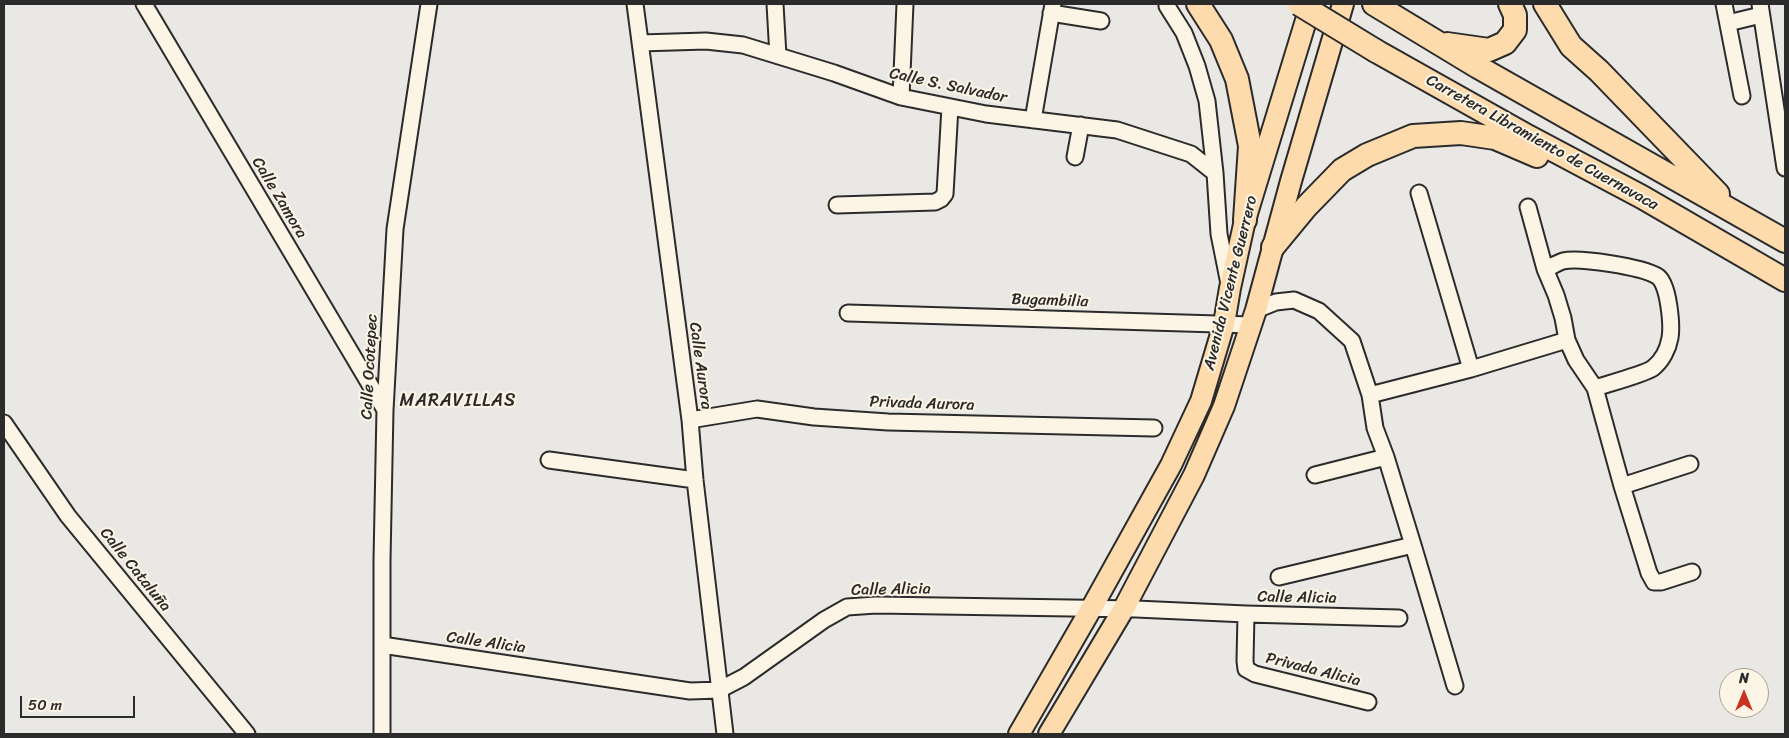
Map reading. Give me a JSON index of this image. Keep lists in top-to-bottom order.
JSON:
{
  "streets": {
    "highway": ["Carretera Libramiento de Cuernavaca"],
    "main road": ["Avenida Vicente Guerrero"],
    "street": [
      "Calle S. Salvador",
      "Calle Zamora",
      "Bugambilia",
      "Calle Aurora",
      "Calle Ocotepec",
      "Privada Aurora",
      "Calle Cataluña",
      "Calle Alicia",
      "Privada Alicia"
    ]
  },
  "crossings": [
    ["Calle S. Salvador", "Calle Aurora"],
    ["Calle Zamora", "Calle Ocotepec"],
    ["Avenida Vicente Guerrero", "Bugambilia"],
    ["Avenida Vicente Guerrero", "Calle Alicia"],
    ["Calle Aurora", "Privada Aurora"],
    ["Calle Aurora", "Calle Alicia"],
    ["Calle Ocotepec", "Calle Alicia"],
    ["Calle Alicia", "Privada Alicia"]
  ],
  "districts": ["MARAVILLAS"],
  "scale_bar": "50 m",
  "north": "top"
}
